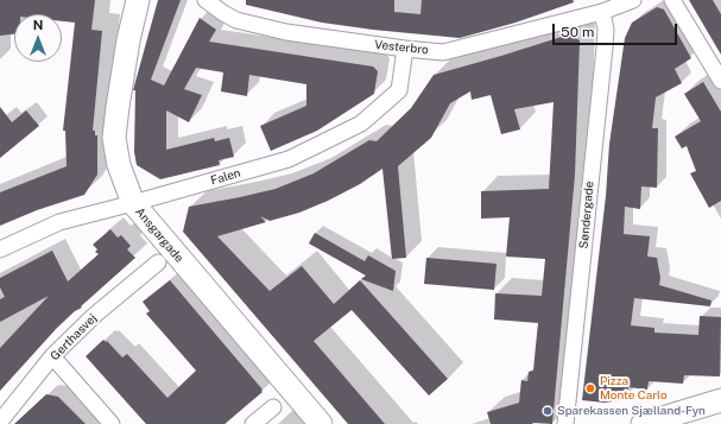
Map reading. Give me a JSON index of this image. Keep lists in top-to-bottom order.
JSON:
{
  "streets": {
    "main road": ["Ansgargade"],
    "street": [
      "Vesterbro",
      "Falen",
      "Søndergade",
      "Gerthasvej"
    ]
  },
  "crossings": [
    ["Vesterbro", "Falen"],
    ["Vesterbro", "Søndergade"],
    ["Falen", "Ansgargade"]
  ],
  "places": ["Pizza Monte Carlo", "Sparekassen Sjælland-Fyn"],
  "scale_bar": "50 m",
  "north": "top"
}
